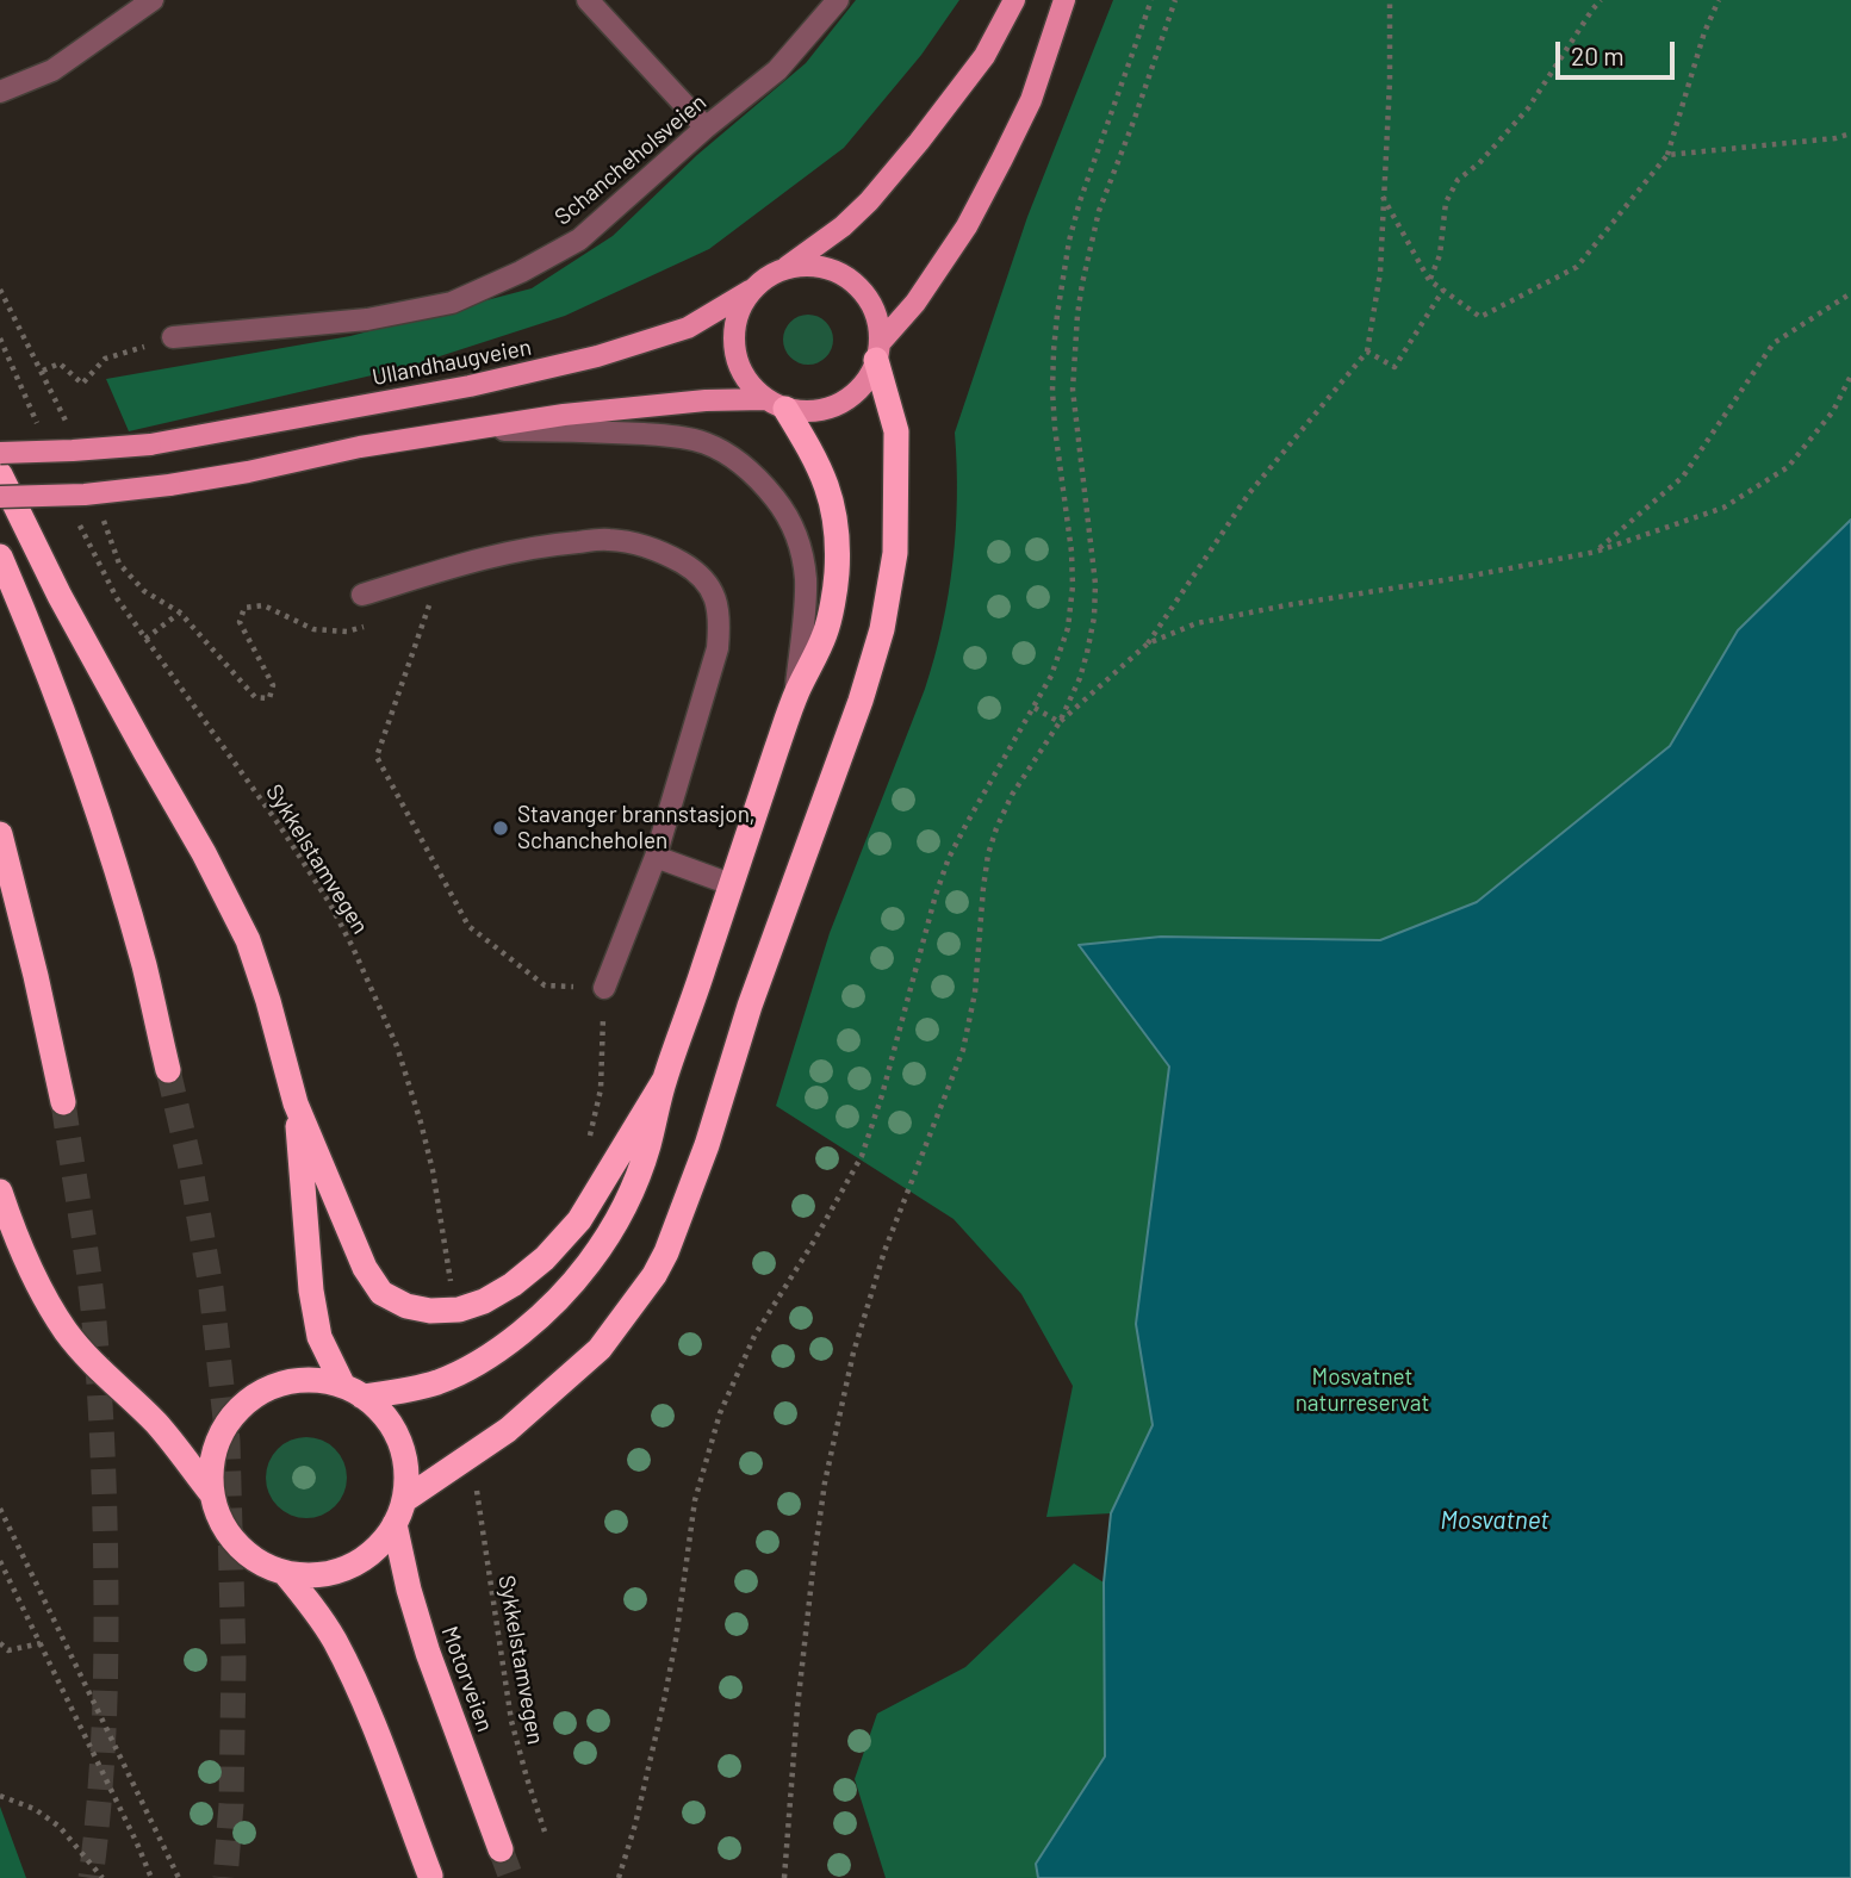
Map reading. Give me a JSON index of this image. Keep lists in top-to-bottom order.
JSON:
{
  "streets": {
    "highway": ["Motorveien"],
    "main road": ["Ullandhaugveien"],
    "street": ["Schancheholsveien"],
    "path": ["Sykkelstamvegen"]
  },
  "water": ["Mosvatnet"],
  "parks": ["Mosvatnet naturreservat"],
  "places": ["Stavanger brannstasjon, Schancheholen"],
  "scale_bar": "20 m"
}
